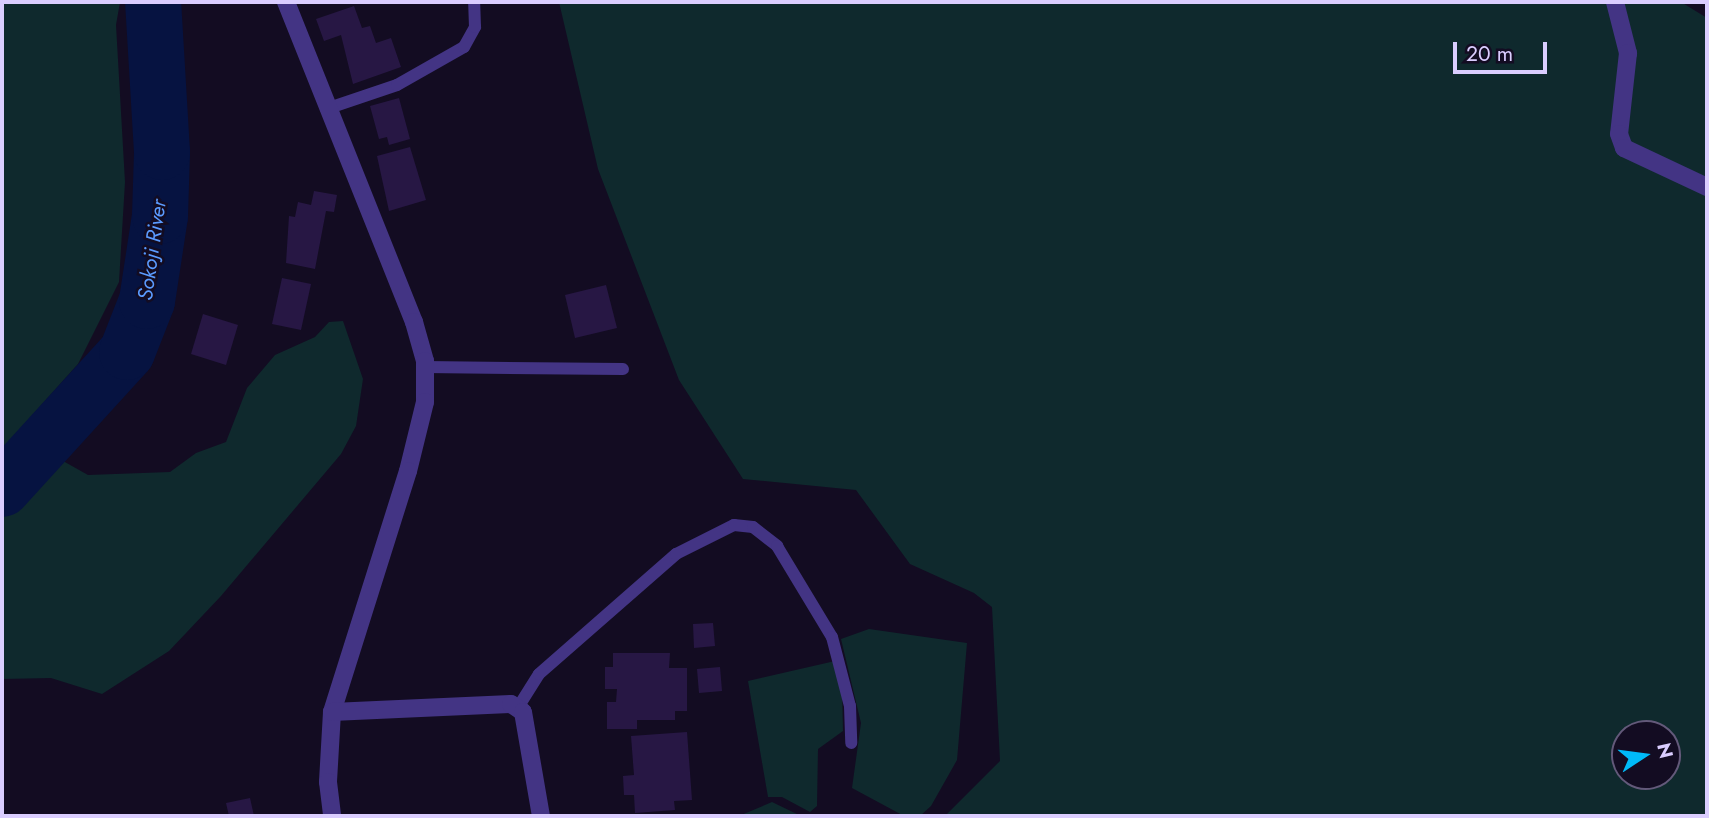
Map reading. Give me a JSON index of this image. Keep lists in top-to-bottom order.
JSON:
{
  "water": ["Sokoji River"],
  "scale_bar": "20 m",
  "north": "right"
}
